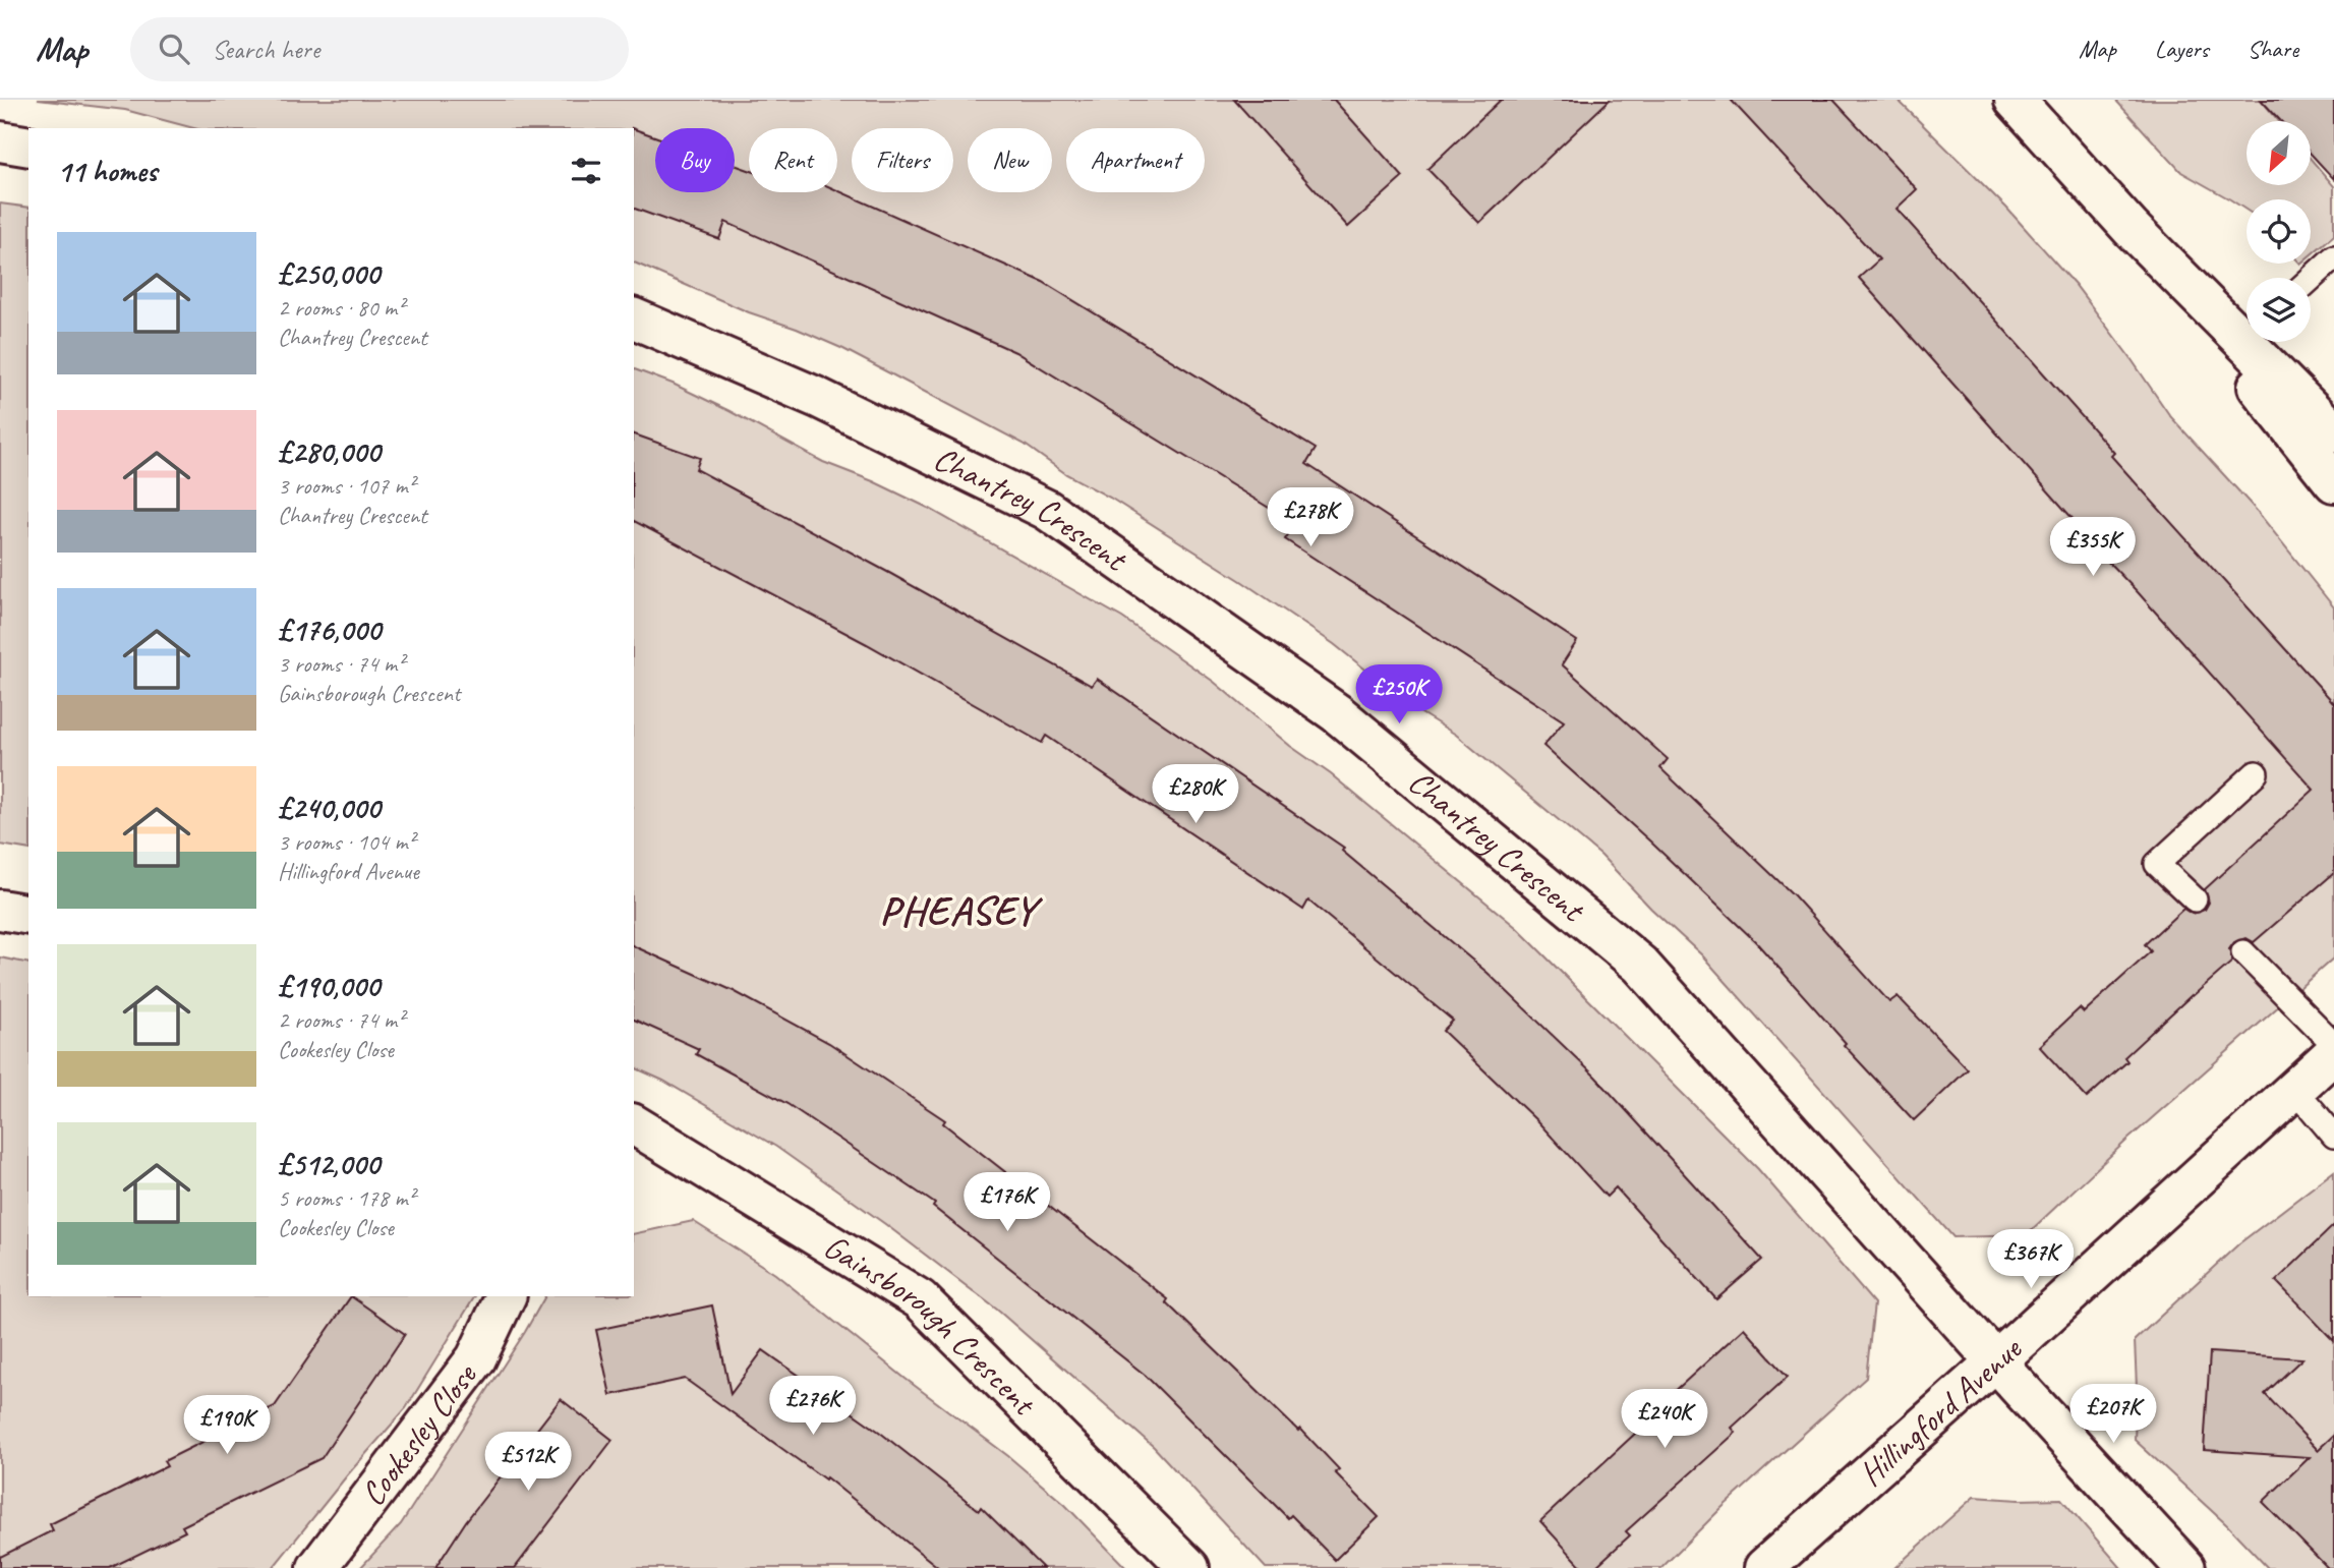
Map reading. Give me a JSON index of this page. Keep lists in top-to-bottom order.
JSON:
{
  "streets": {
    "street": [
      "Chantrey Crescent",
      "Gainsborough Crescent",
      "Hillingford Avenue",
      "Cookesley Close"
    ]
  },
  "crossings": [
    ["Chantrey Crescent", "Hillingford Avenue"]
  ],
  "districts": ["PHEASEY"],
  "north": "bottom left",
  "page": {
    "header": "Map",
    "search": "Search here",
    "nav": ["Map", "Layers", "Share"],
    "chip": [
      "Buy",
      "Rent",
      "Filters",
      "New",
      "Apartment"
    ],
    "heading": "11 homes",
    "list": [
      {
        "name": "£250,000",
        "note": "2 rooms · 80 m² · Chantrey Crescent"
      },
      {
        "name": "£280,000",
        "note": "3 rooms · 107 m² · Chantrey Crescent"
      },
      {
        "name": "£176,000",
        "note": "3 rooms · 74 m² · Gainsborough Crescent"
      },
      {
        "name": "£240,000",
        "note": "3 rooms · 104 m² · Hillingford Avenue"
      },
      {
        "name": "£190,000",
        "note": "2 rooms · 74 m² · Cookesley Close"
      },
      {
        "name": "£512,000",
        "note": "5 rooms · 178 m² · Cookesley Close"
      }
    ],
    "price": [
      "£278K",
      "£355K",
      "£250K",
      "£280K",
      "£176K",
      "£367K",
      "£276K",
      "£207K",
      "£240K",
      "£190K",
      "£512K"
    ]
  }
}
